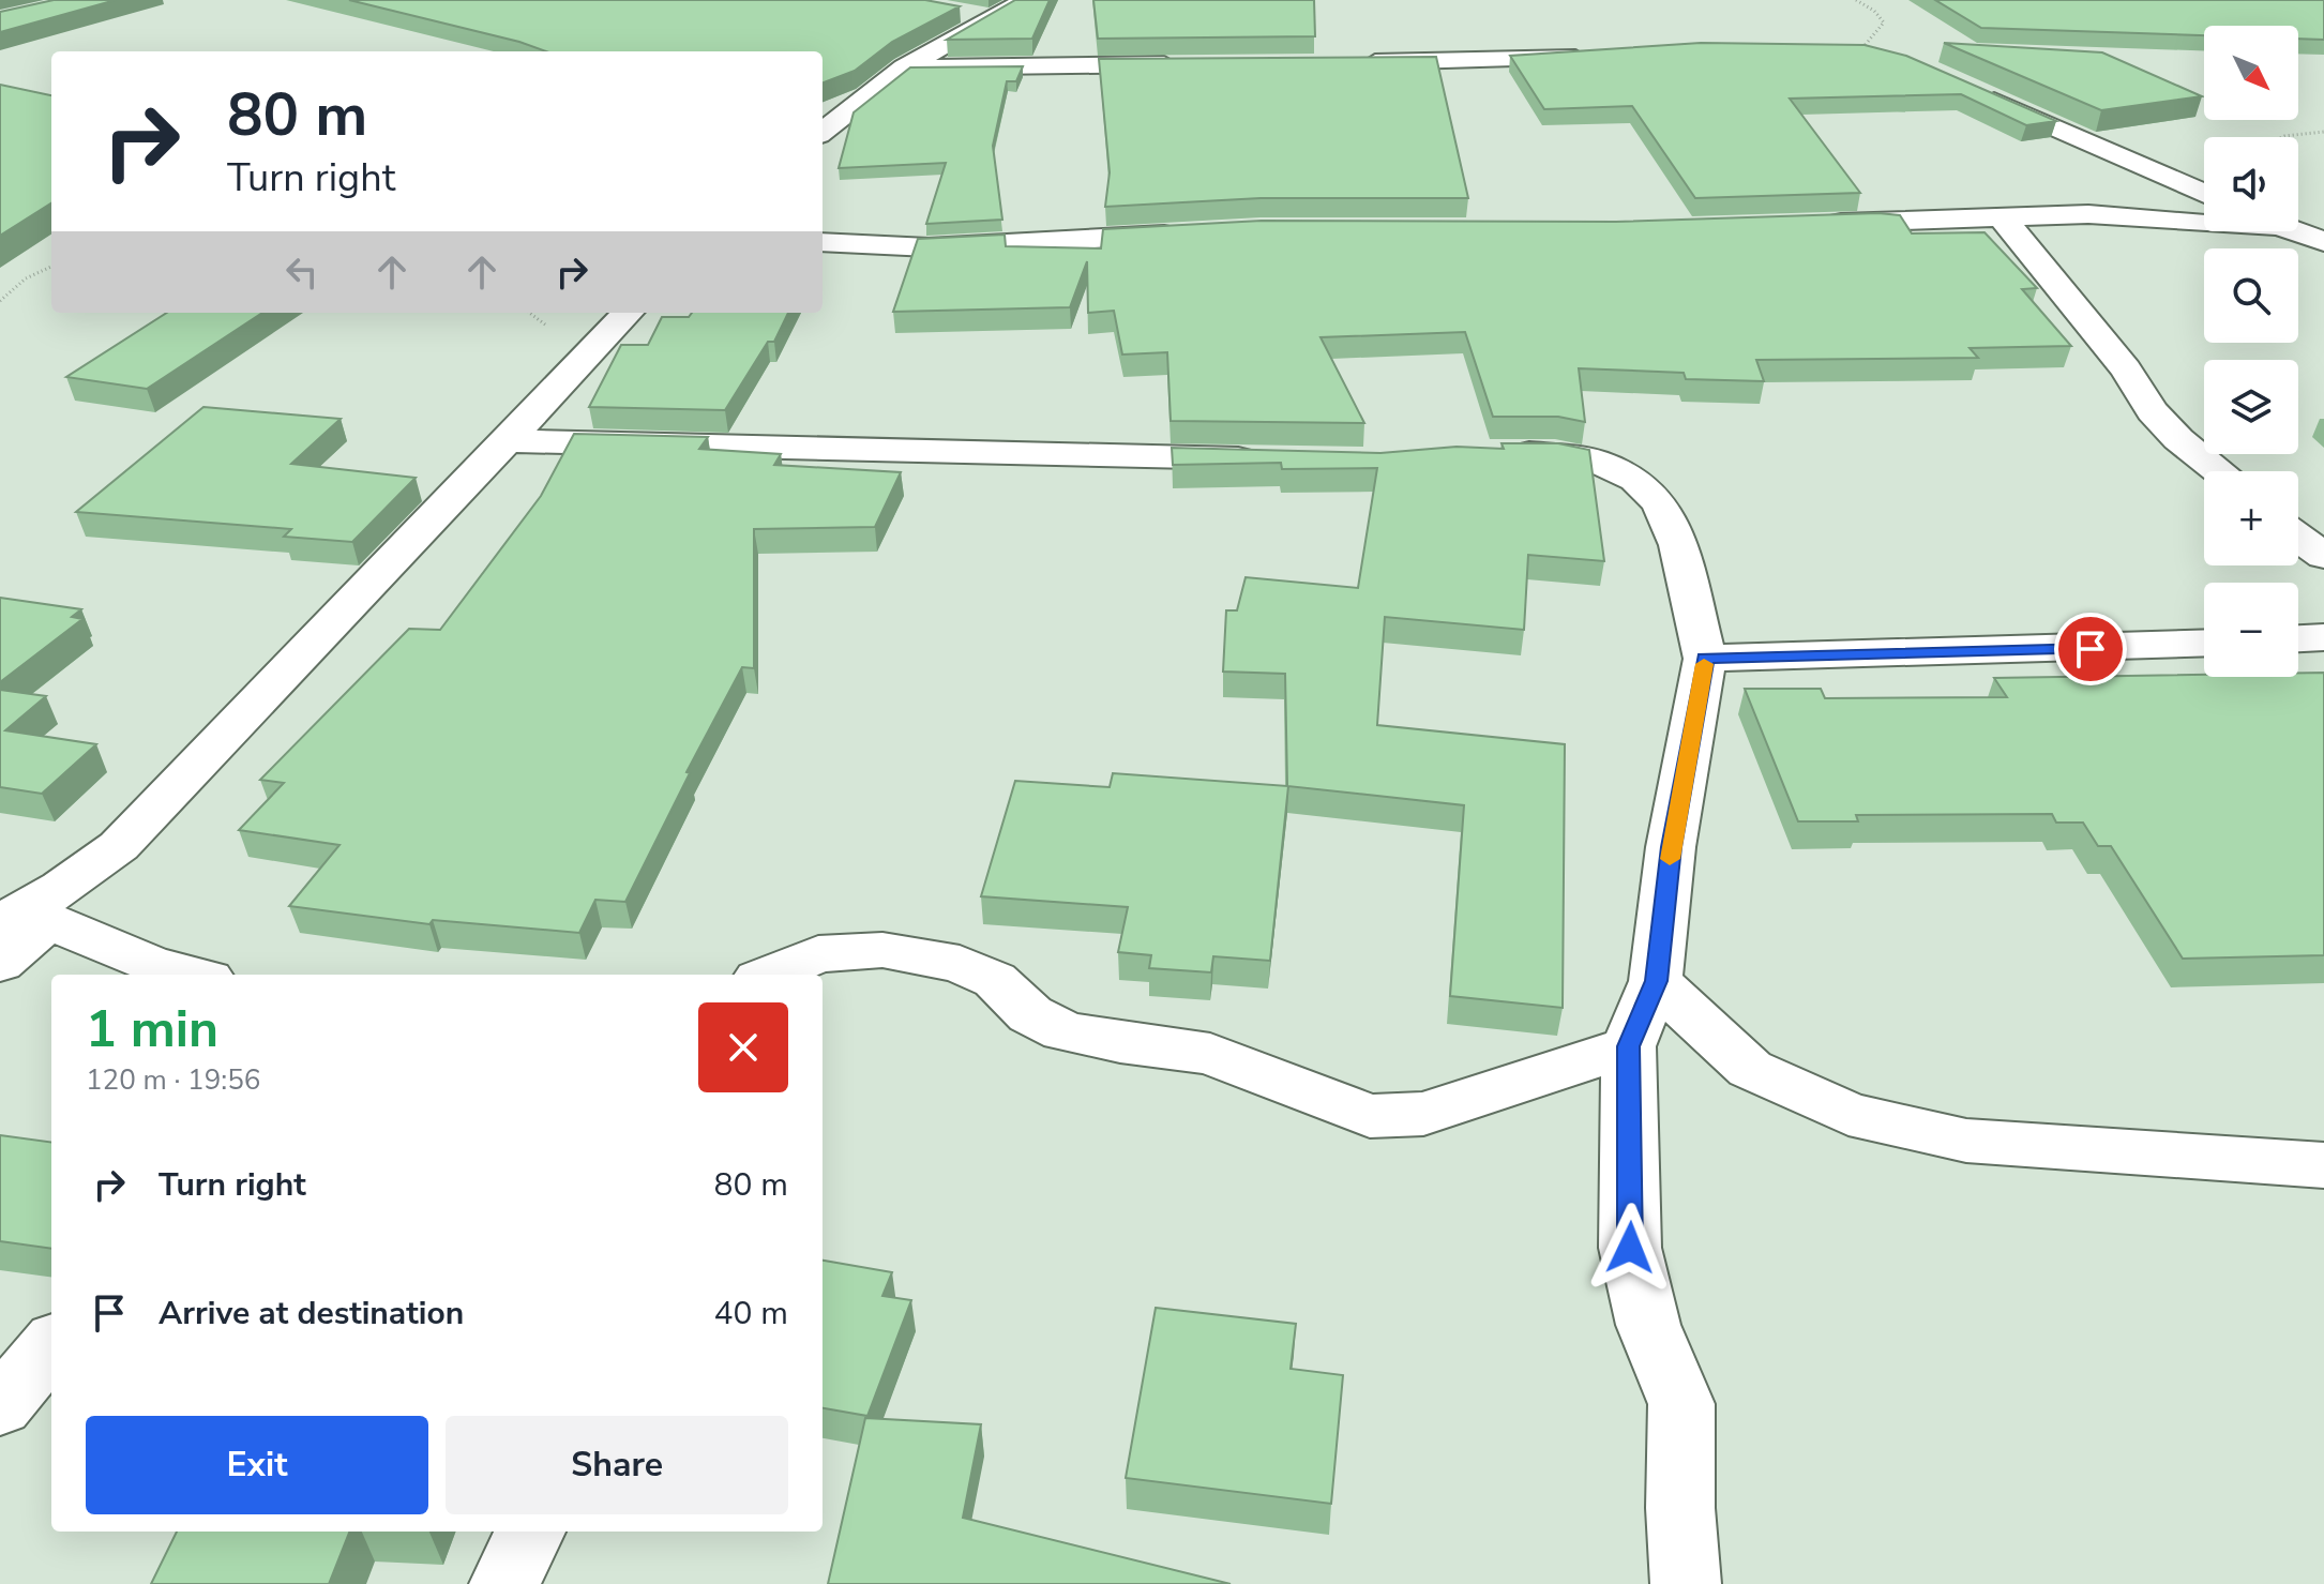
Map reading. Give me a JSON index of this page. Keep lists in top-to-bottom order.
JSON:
{
  "north": "bottom right",
  "page": {
    "map_buttons": ["+", "−"],
    "turn": ["80 m", "Turn right"],
    "heading": ["1 min", "120 m · 19:56"],
    "list": [
      {
        "name": "Turn right",
        "value": "80 m"
      },
      {
        "name": "Arrive at destination",
        "value": "40 m"
      }
    ],
    "buttons": ["Exit", "Share"]
  }
}
